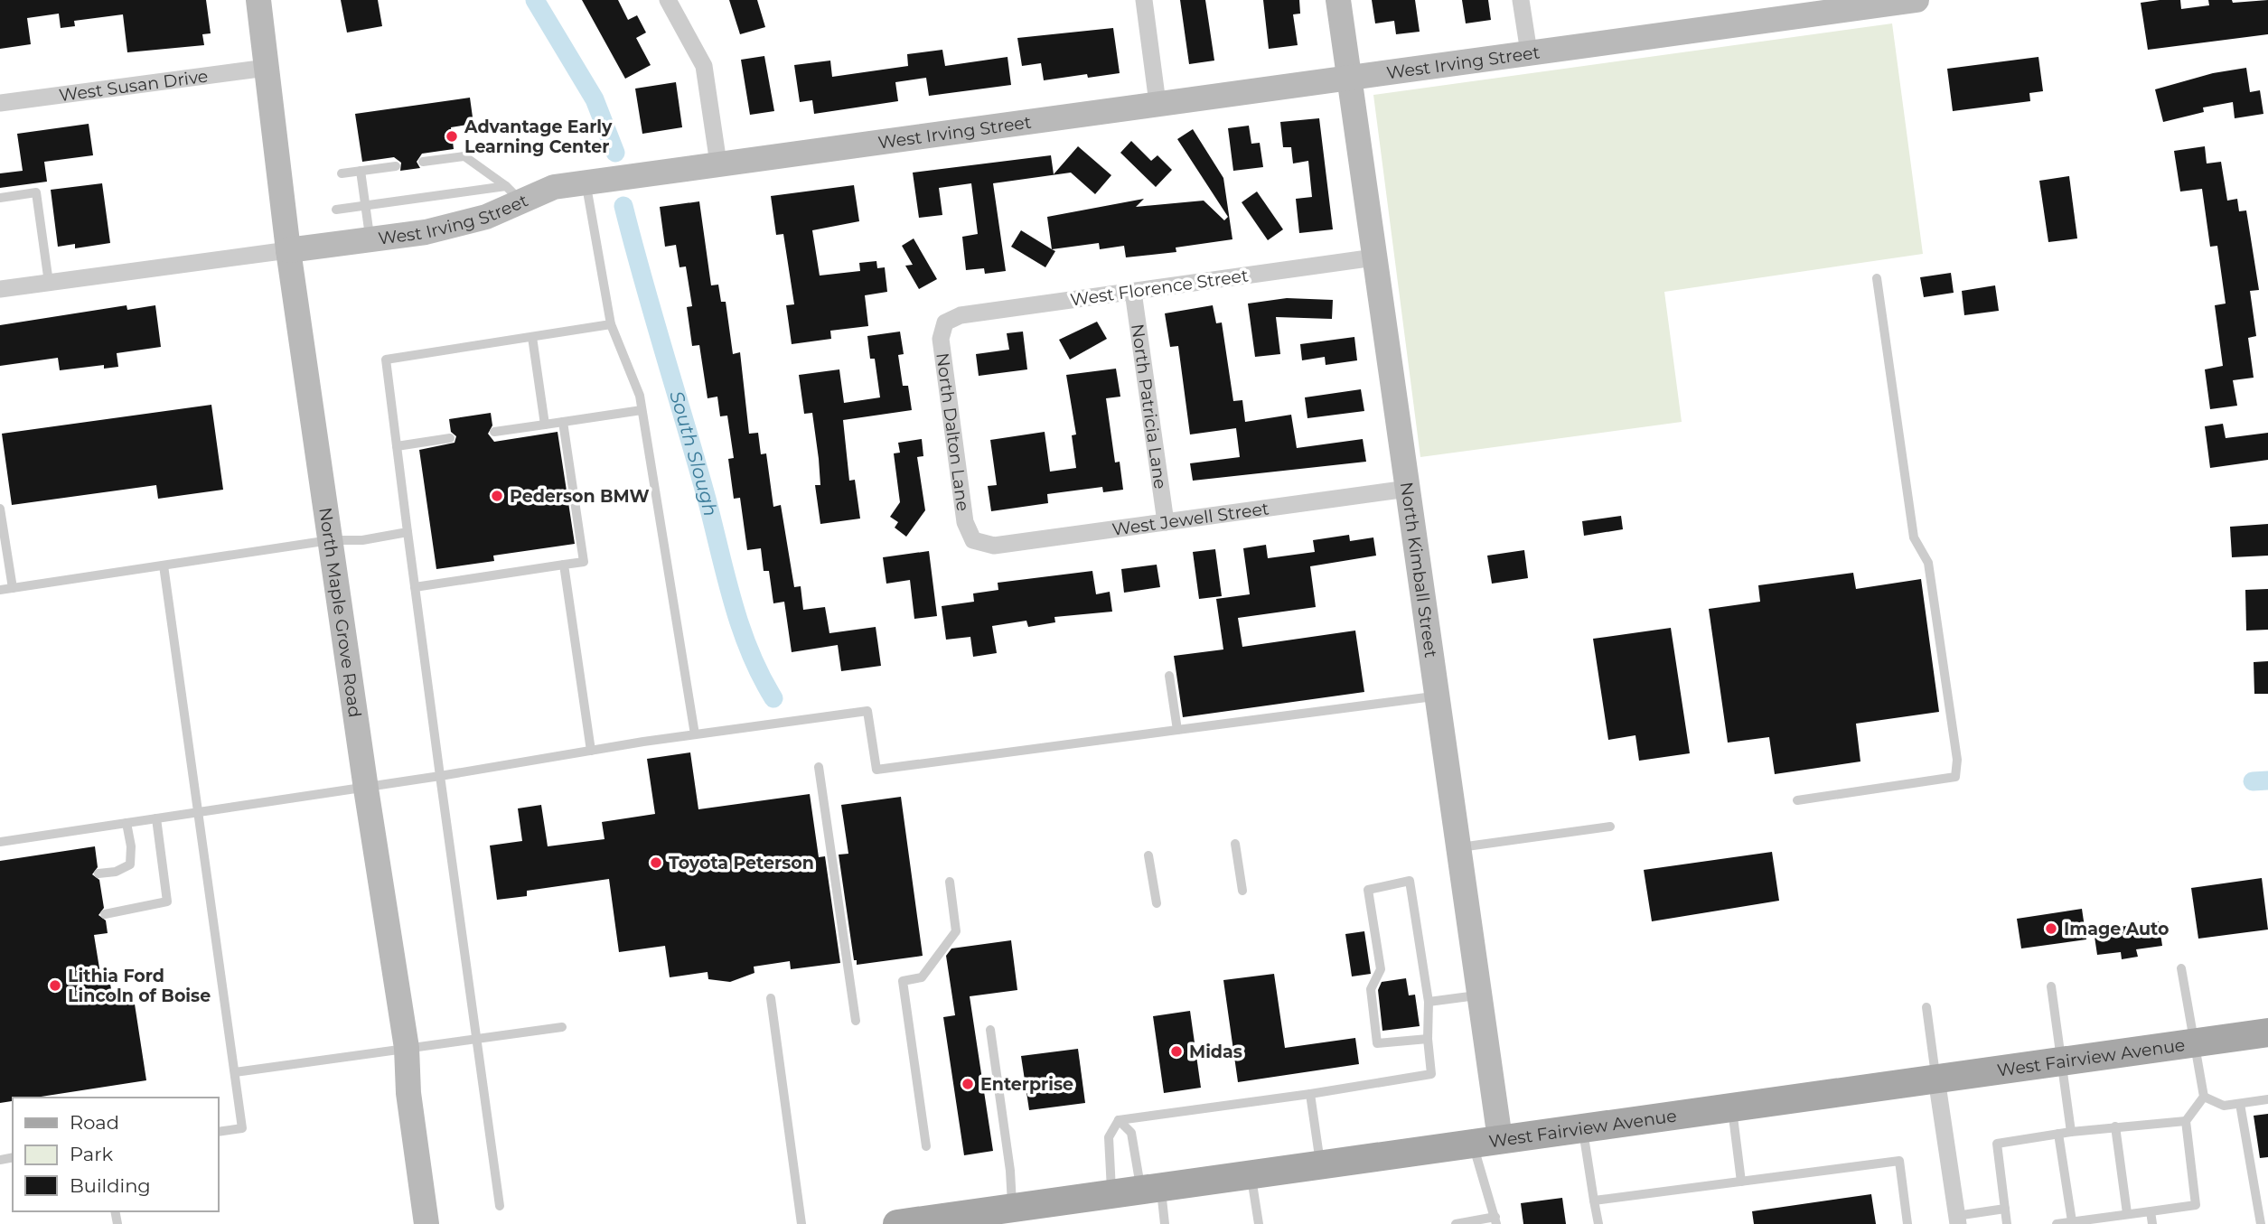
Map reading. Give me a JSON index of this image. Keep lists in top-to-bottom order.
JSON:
{
  "streets": {
    "main road": ["West Fairview Avenue"],
    "street": [
      "West Irving Street",
      "West Susan Drive",
      "West Florence Street",
      "North Patricia Lane",
      "North Dalton Lane",
      "West Jewell Street",
      "North Kimball Street",
      "North Maple Grove Road"
    ]
  },
  "crossings": [
    ["West Irving Street", "North Kimball Street"],
    ["West Irving Street", "North Maple Grove Road"],
    ["West Susan Drive", "North Maple Grove Road"],
    ["West Florence Street", "North Patricia Lane"],
    ["West Florence Street", "North Dalton Lane"],
    ["West Florence Street", "North Kimball Street"],
    ["North Patricia Lane", "West Jewell Street"],
    ["North Dalton Lane", "West Jewell Street"],
    ["West Jewell Street", "North Kimball Street"],
    ["North Kimball Street", "West Fairview Avenue"]
  ],
  "water": ["South Slough"],
  "places": [
    "Advantage Early Learning Center",
    "Pederson BMW",
    "Toyota Peterson",
    "Image Auto",
    "Lithia Ford Lincoln of Boise",
    "Midas",
    "Enterprise"
  ],
  "legend": ["Road", "Park", "Building"]
}
